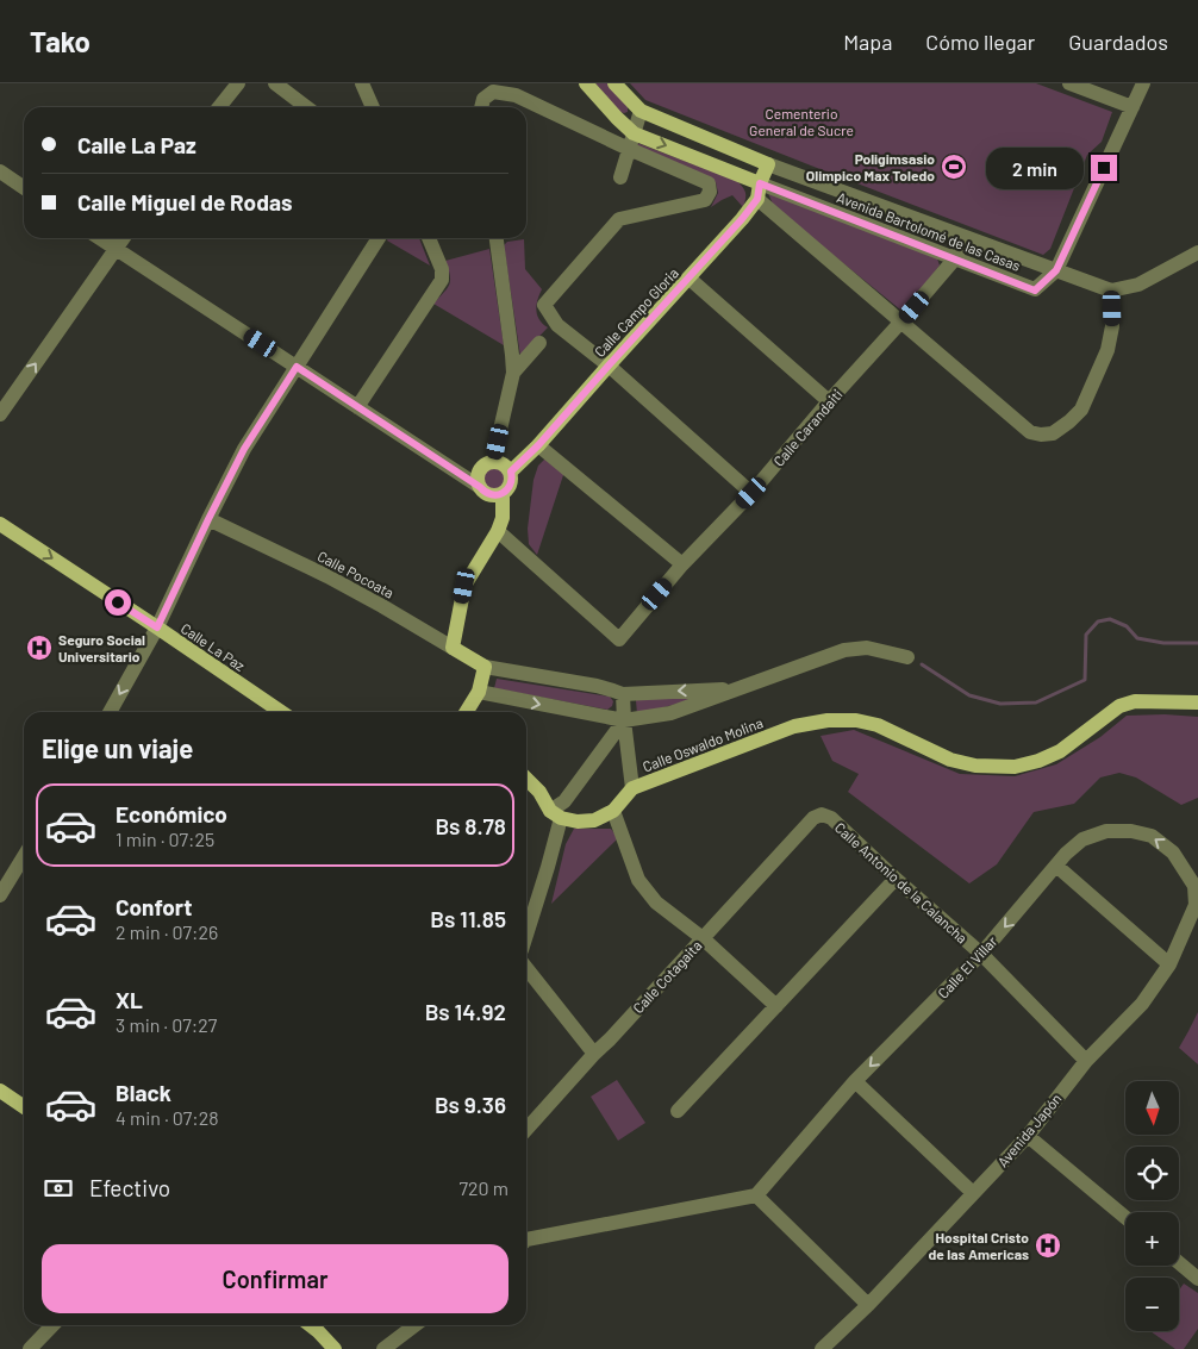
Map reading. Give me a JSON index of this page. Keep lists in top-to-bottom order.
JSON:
{
  "streets": {
    "main road": [
      "Avenida Bartolomé de las Casas",
      "Calle Campo Gloria",
      "Calle Pocoata",
      "Calle La Paz",
      "Calle Oswaldo Molina"
    ],
    "street": [
      "Calle Carandaiti",
      "Calle Antonio de la Calancha",
      "Calle El Villar",
      "Calle Cotagaita",
      "Avenida Japón"
    ]
  },
  "crossings": [
    ["Avenida Bartolomé de las Casas", "Calle Campo Gloria"],
    ["Avenida Bartolomé de las Casas", "Calle Carandaiti"],
    ["Calle Antonio de la Calancha", "Calle El Villar"],
    ["Calle Antonio de la Calancha", "Calle Cotagaita"],
    ["Calle Antonio de la Calancha", "Avenida Japón"],
    ["Calle El Villar", "Avenida Japón"]
  ],
  "one_way": ["Calle La Paz"],
  "parks": ["Cementerio General de Sucre"],
  "places": {
    "sports": ["Poligimsasio Olimpico Max Toledo"],
    "hospital": ["Seguro Social Universitario", "Hospital Cristo de las Americas"]
  },
  "north": "bottom",
  "page": {
    "header": "Tako",
    "nav": ["Mapa", "Cómo llegar", "Guardados"],
    "banner": ["Calle La Paz", "Calle Miguel de Rodas"],
    "bubble": "2 min",
    "heading": "Elige un viaje",
    "list": [
      {
        "name": "Económico",
        "note": "1 min · 07:25",
        "value": "Bs 8.78"
      },
      {
        "name": "Confort",
        "note": "2 min · 07:26",
        "value": "Bs 11.85"
      },
      {
        "name": "XL",
        "note": "3 min · 07:27",
        "value": "Bs 14.92"
      },
      {
        "name": "Black",
        "note": "4 min · 07:28",
        "value": "Bs 9.36"
      }
    ],
    "map_buttons": ["+", "−"],
    "pay": ["Efectivo", "720 m"],
    "buttons": "Confirmar"
  }
}
